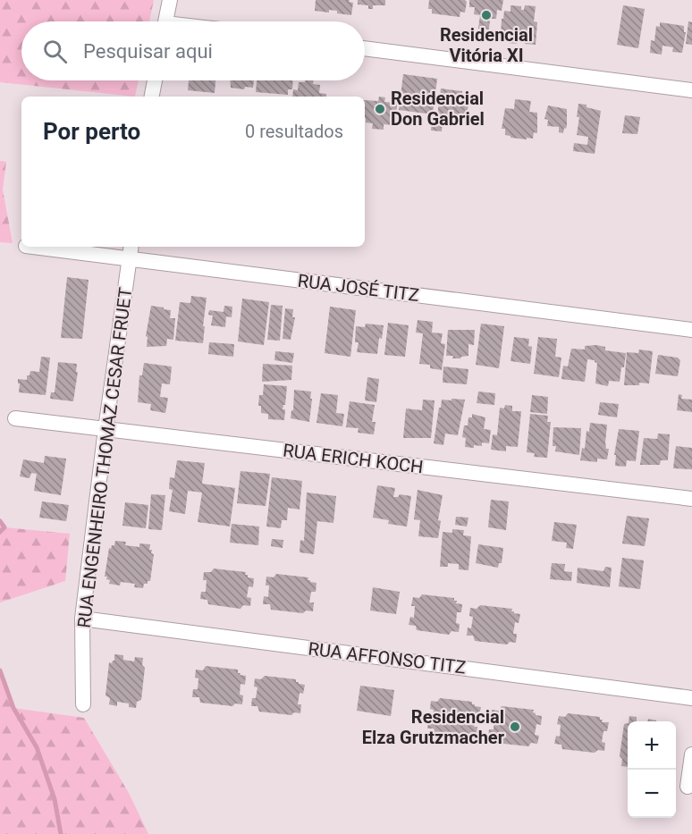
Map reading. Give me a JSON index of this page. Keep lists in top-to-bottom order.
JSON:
{
  "streets": {
    "street": [
      "RUA JOSÉ TITZ",
      "RUA ENGENHEIRO THOMAZ CESAR FRUET",
      "RUA ERICH KOCH",
      "RUA AFFONSO TITZ"
    ]
  },
  "crossings": [
    ["RUA JOSÉ TITZ", "RUA ENGENHEIRO THOMAZ CESAR FRUET"],
    ["RUA ENGENHEIRO THOMAZ CESAR FRUET", "RUA ERICH KOCH"],
    ["RUA ENGENHEIRO THOMAZ CESAR FRUET", "RUA AFFONSO TITZ"]
  ],
  "places": ["Residencial Vitória XI", "Residencial Don Gabriel", "Residencial Elza Grutzmacher"],
  "page": {
    "search": "Pesquisar aqui",
    "heading": ["Por perto", "0 resultados"],
    "map_buttons": ["+", "−"]
  }
}
